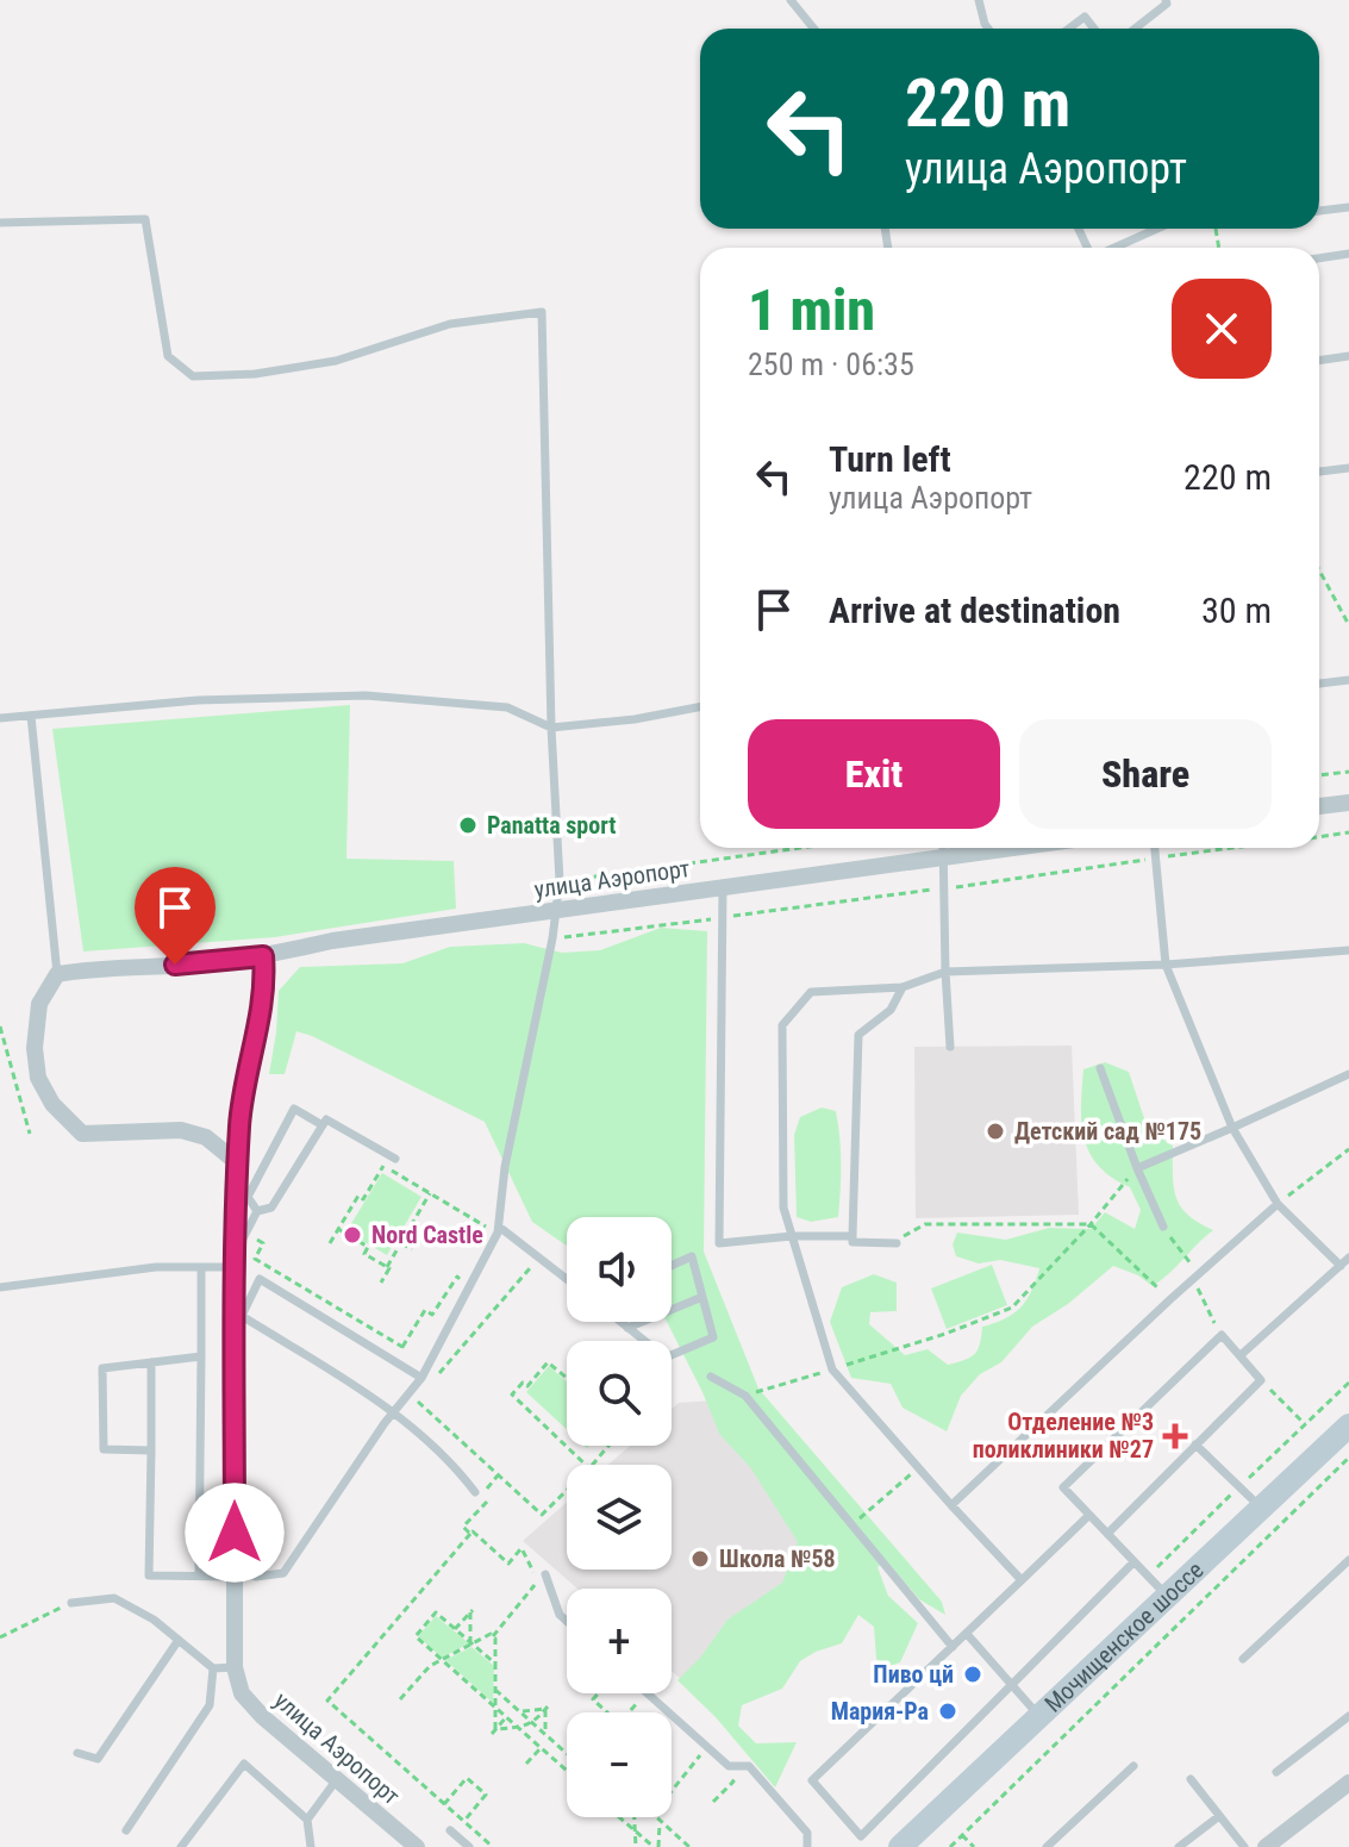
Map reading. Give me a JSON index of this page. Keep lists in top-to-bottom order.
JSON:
{
  "streets": {
    "main road": ["Мочищенское шоссе"],
    "street": ["улица Аэропорт"]
  },
  "places": {
    "other": [
      "Panatta sport",
      "Детский сад №175",
      "Nord Castle",
      "Школа №58",
      "Пиво цй",
      "Мария-Ра"
    ],
    "health": ["Отделение №3 поликлиники №27"]
  },
  "page": {
    "turn": ["220 m", "улица Аэропорт"],
    "heading": ["1 min", "250 m · 06:35"],
    "list": [
      {
        "name": "Turn left",
        "note": "улица Аэропорт",
        "value": "220 m"
      },
      {
        "name": "Arrive at destination",
        "value": "30 m"
      }
    ],
    "buttons": ["Exit", "Share"],
    "map_buttons": ["+", "−"]
  }
}
